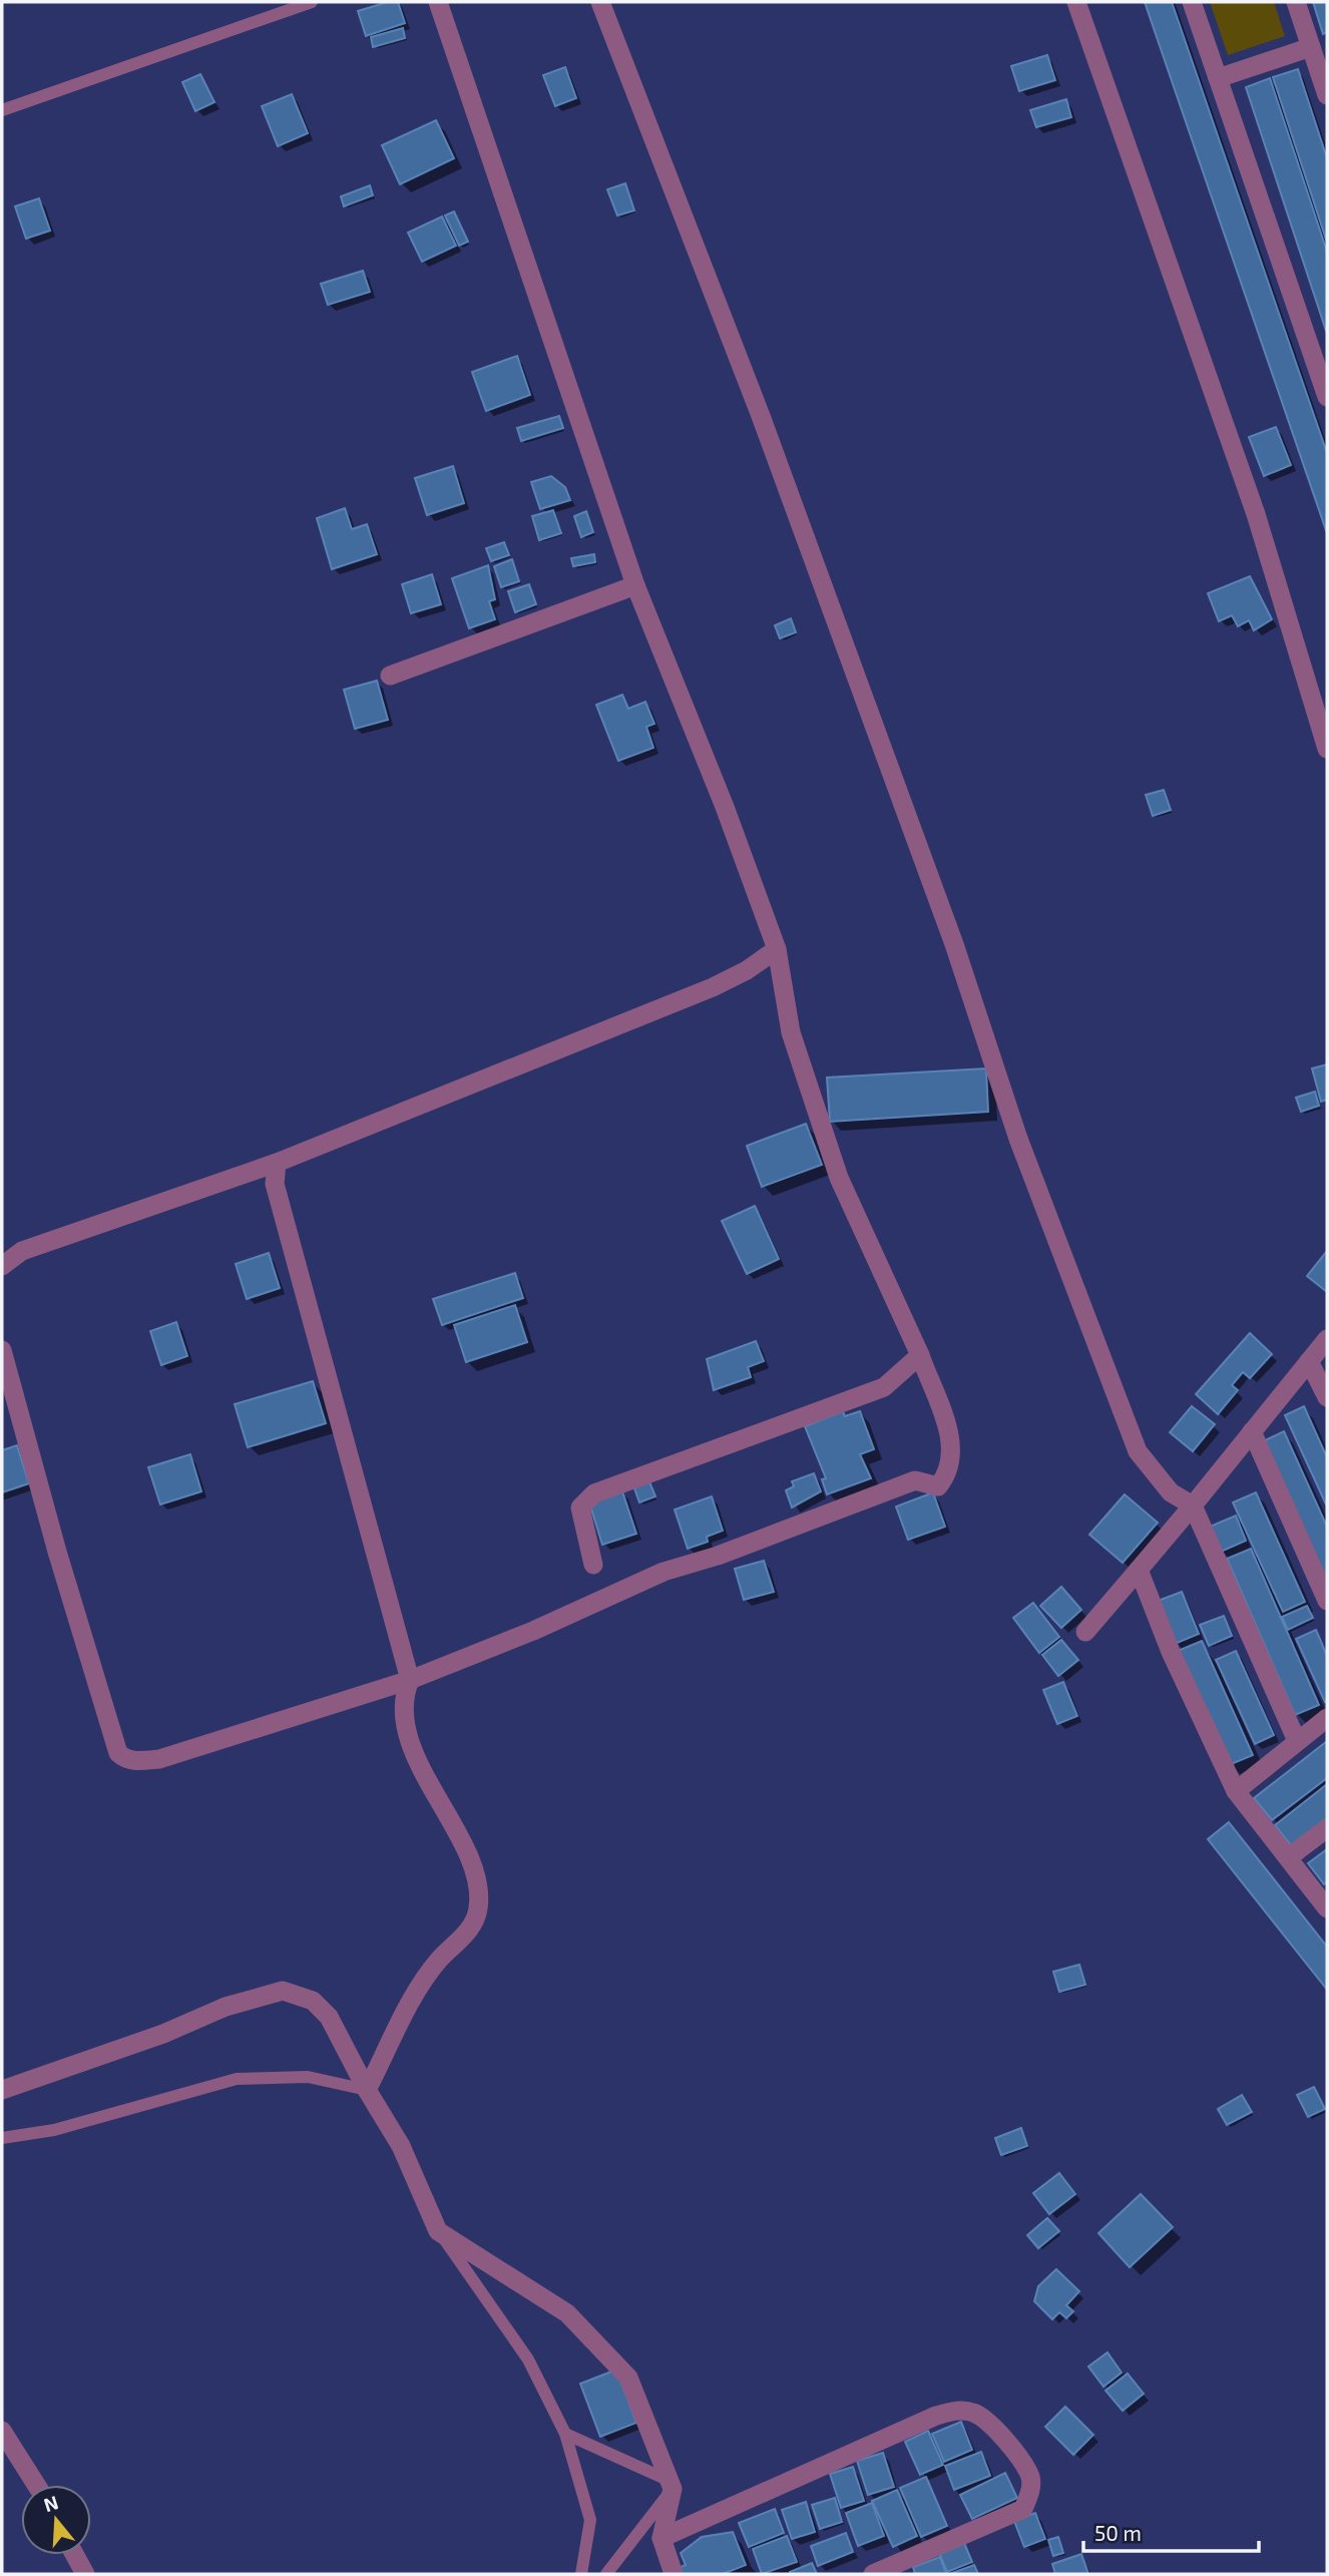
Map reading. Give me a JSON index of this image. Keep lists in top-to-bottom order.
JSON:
{
  "scale_bar": "50 m",
  "north": "top"
}
